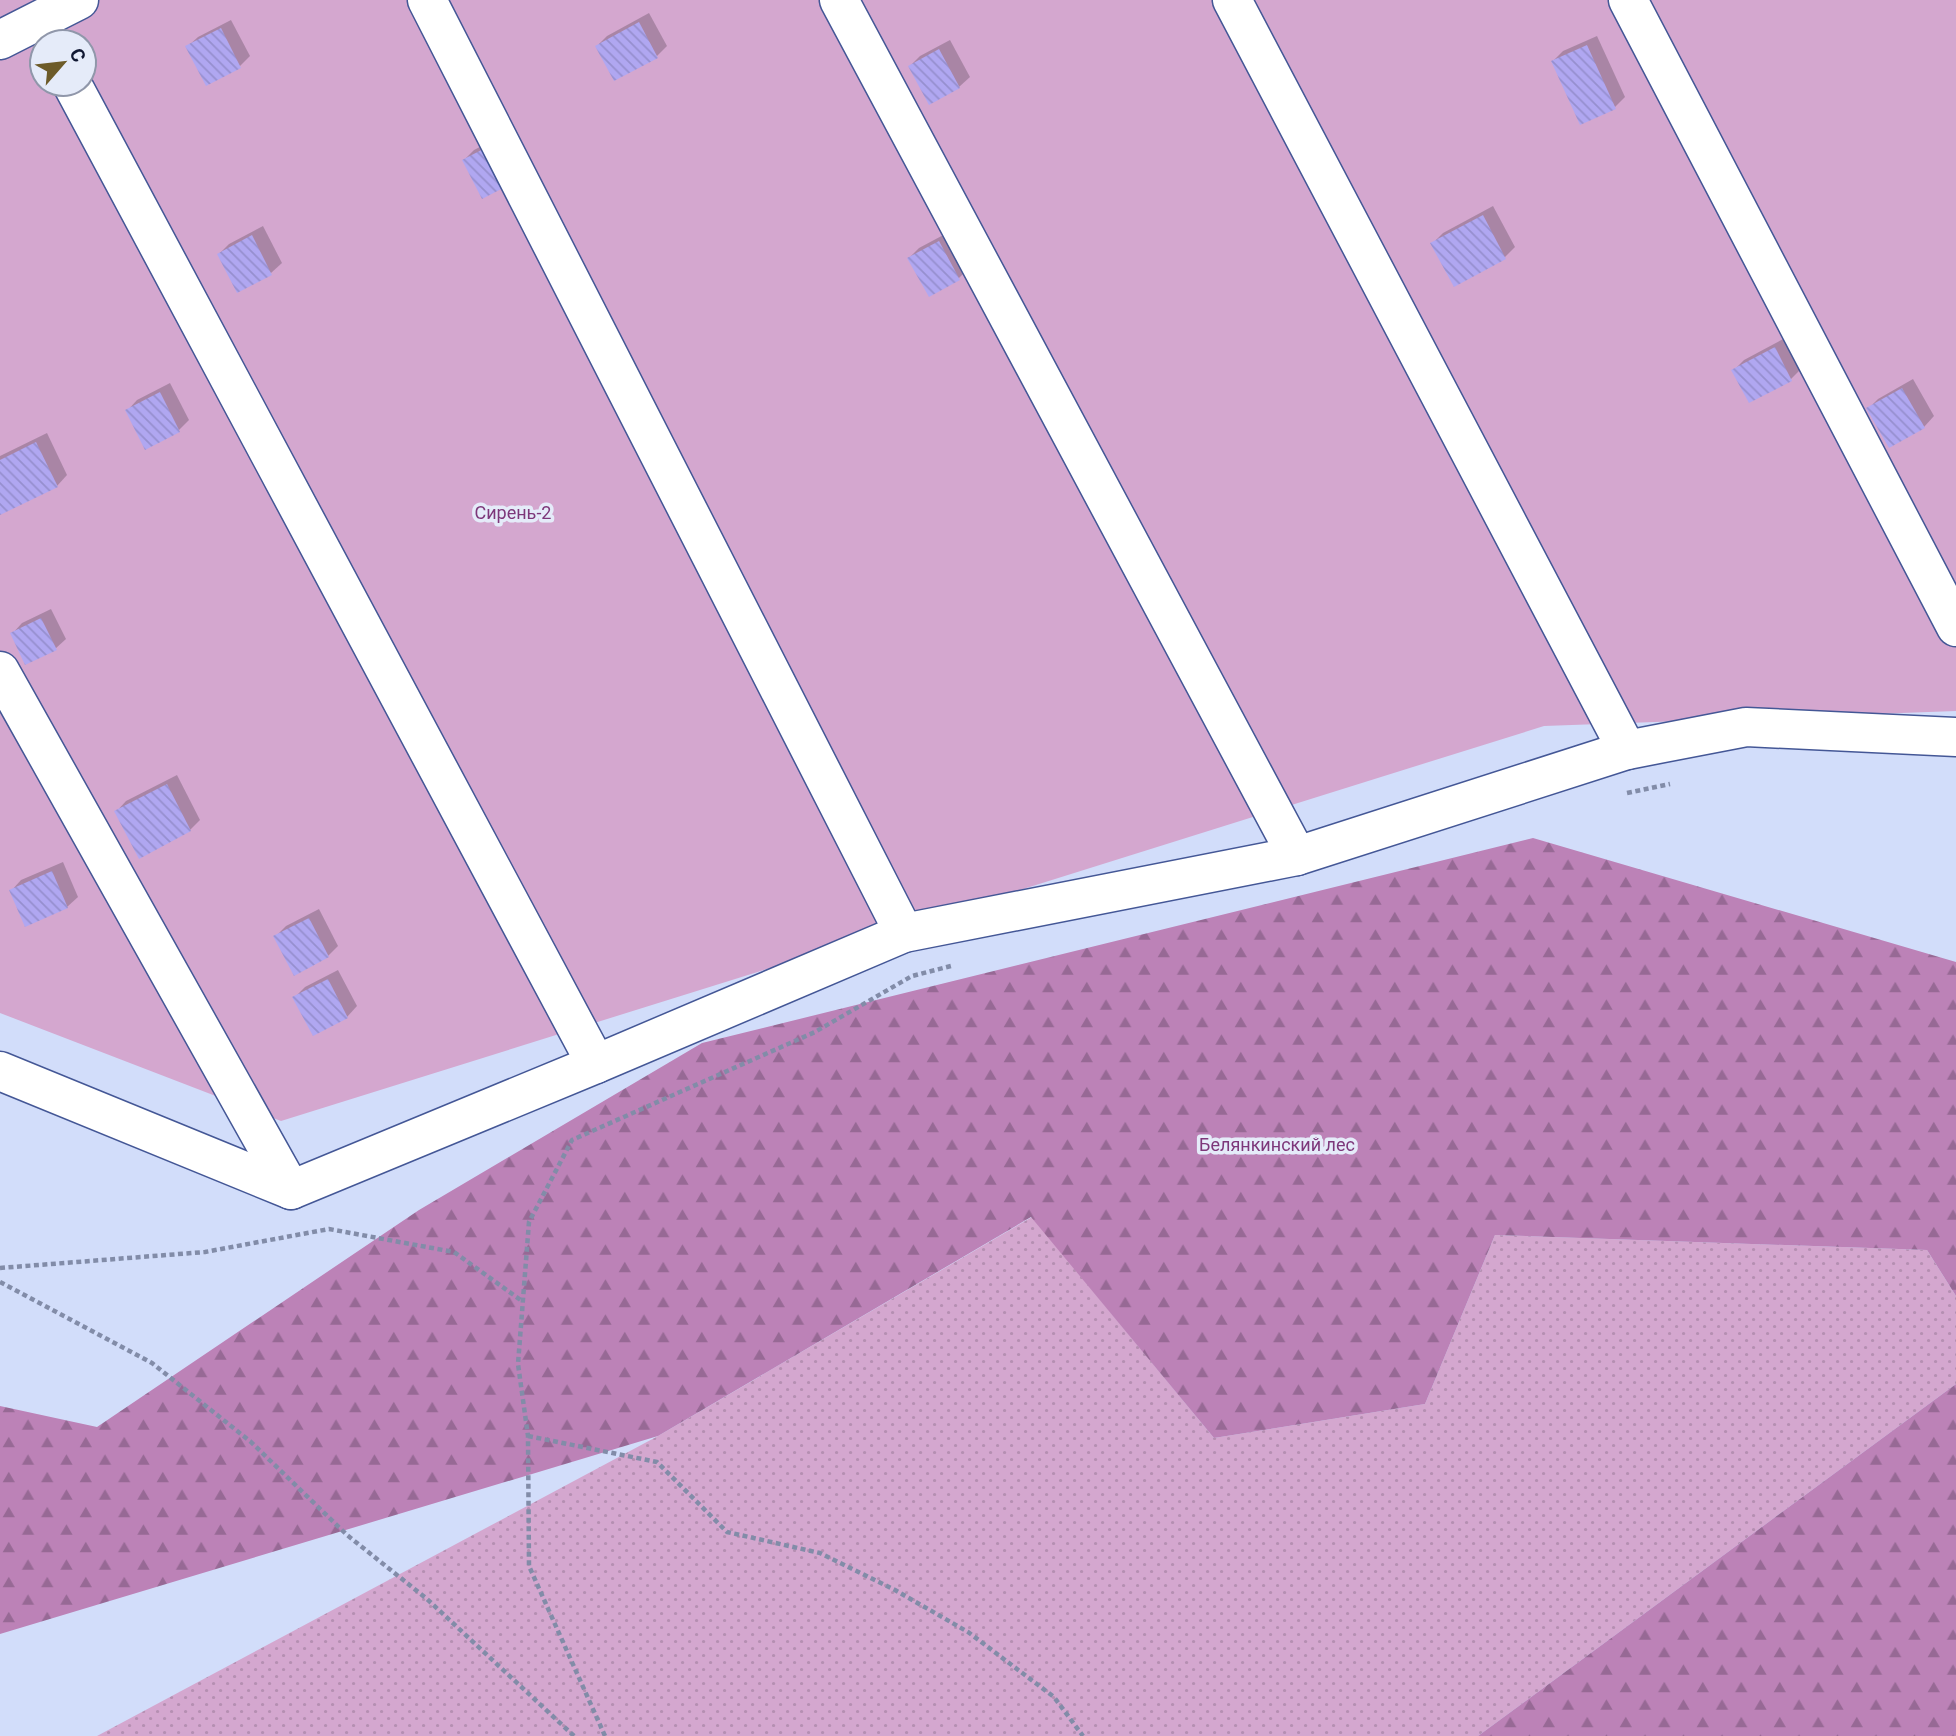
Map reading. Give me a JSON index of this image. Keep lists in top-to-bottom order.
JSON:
{
  "parks": ["Сирень-2", "Белянкинский лес"],
  "north": "top right"
}
